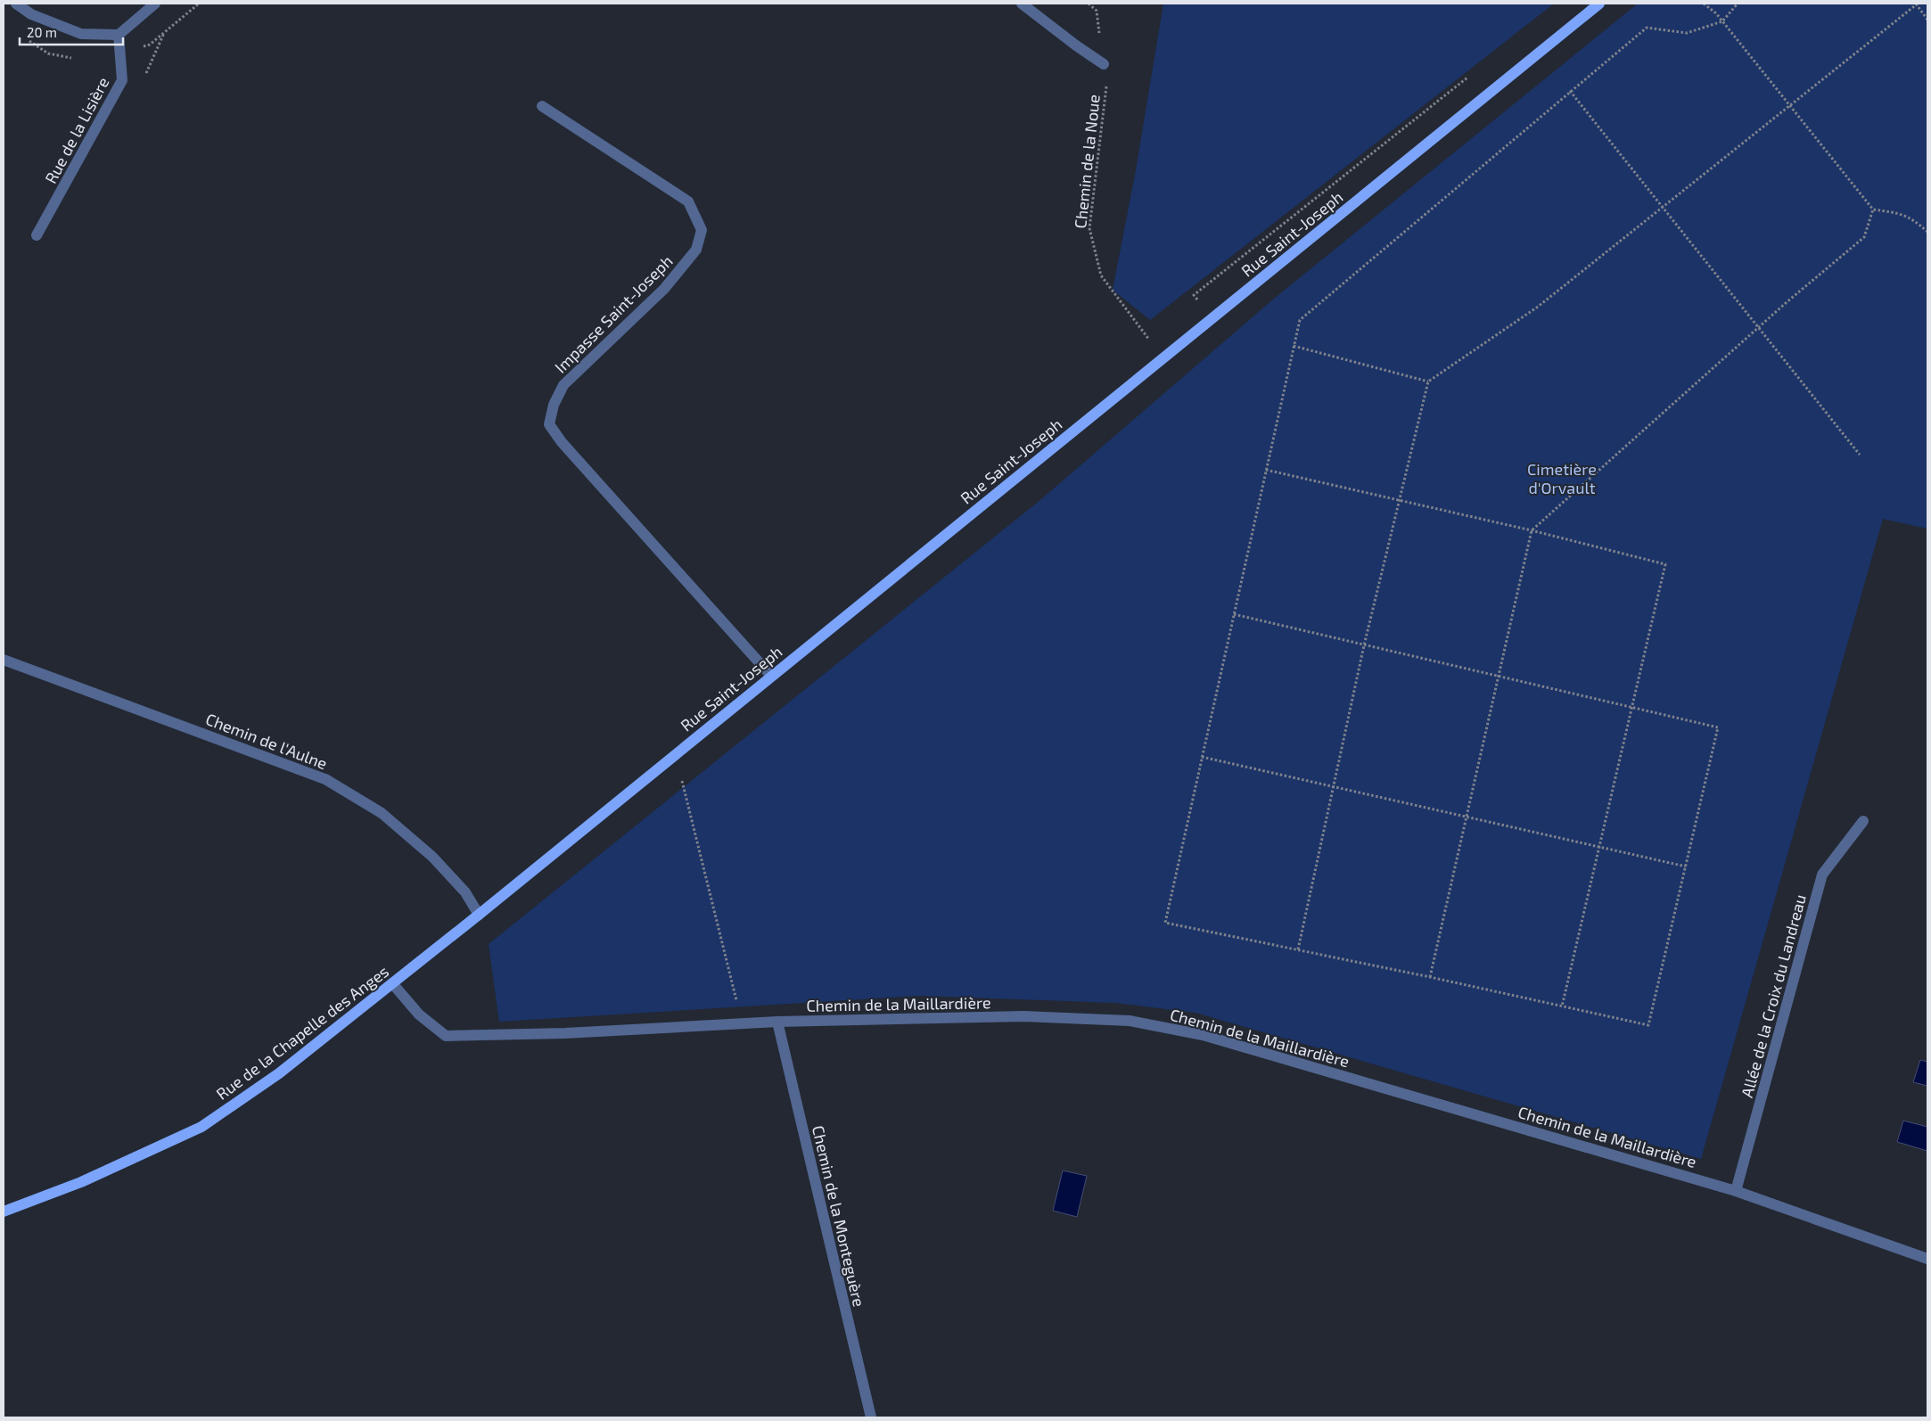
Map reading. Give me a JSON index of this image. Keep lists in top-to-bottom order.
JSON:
{
  "streets": {
    "main road": ["Rue Saint-Joseph", "Rue de la Chapelle des Anges"],
    "street": [
      "Rue de la Lisière",
      "Impasse Saint-Joseph",
      "Chemin de l'Aulne",
      "Allée de la Croix du Landreau",
      "Chemin de la Maillardière",
      "Chemin de la Monteguère"
    ],
    "path": ["Chemin de la Noue"]
  },
  "crossings": [
    ["Chemin de la Noue", "Rue Saint-Joseph"],
    ["Rue Saint-Joseph", "Impasse Saint-Joseph"],
    ["Rue Saint-Joseph", "Chemin de l'Aulne"],
    ["Rue Saint-Joseph", "Rue de la Chapelle des Anges"],
    ["Allée de la Croix du Landreau", "Chemin de la Maillardière"],
    ["Chemin de la Maillardière", "Rue de la Chapelle des Anges"],
    ["Chemin de la Maillardière", "Chemin de la Monteguère"]
  ],
  "parks": ["Cimetière d'Orvault"],
  "scale_bar": "20 m"
}
